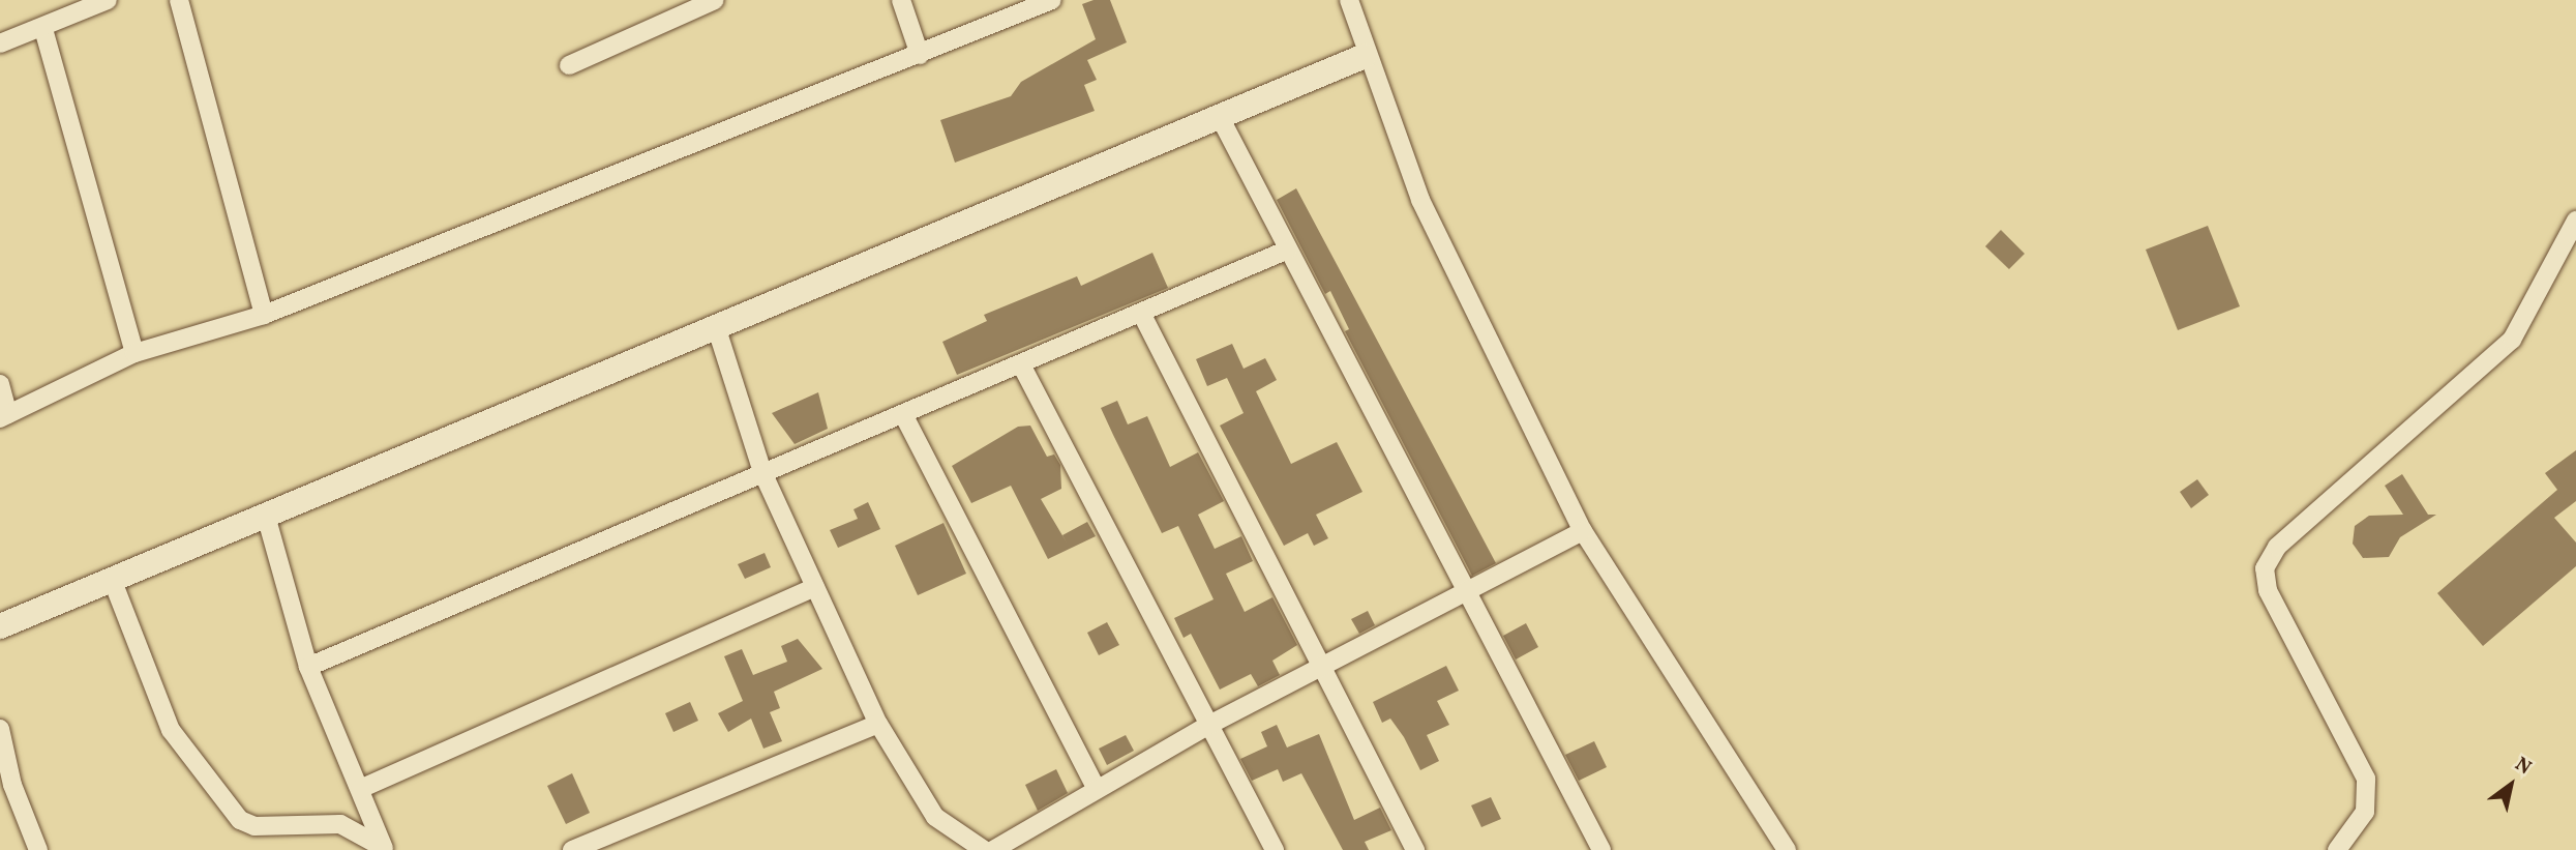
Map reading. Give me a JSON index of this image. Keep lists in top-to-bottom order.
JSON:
{
  "north": "top right"
}
